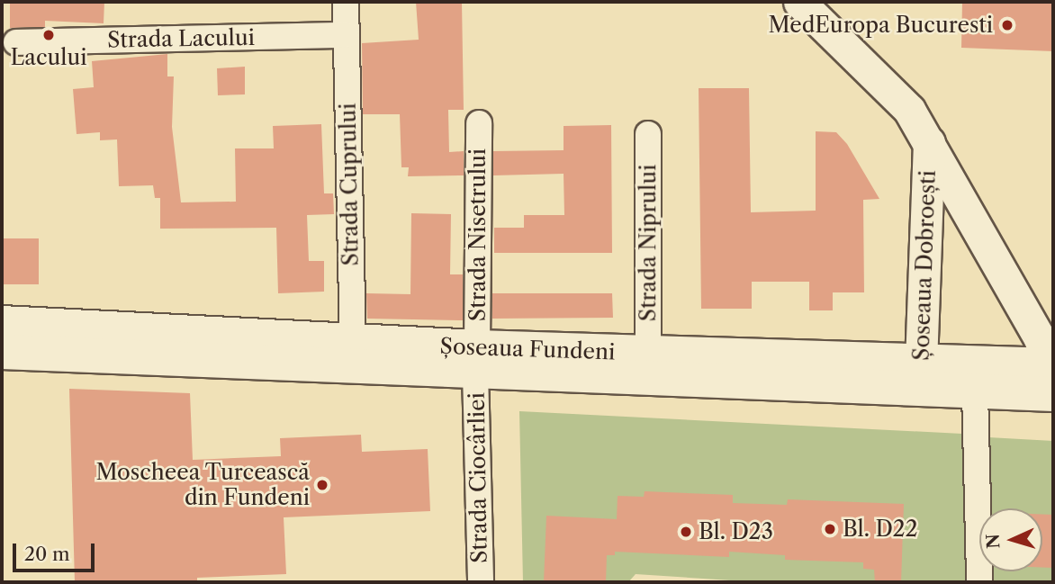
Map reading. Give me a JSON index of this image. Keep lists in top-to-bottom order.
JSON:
{
  "streets": {
    "main road": ["Șoseaua Fundeni"],
    "street": [
      "Strada Lacului",
      "Strada Cuprului",
      "Strada Nisetrului",
      "Strada Niprului",
      "Șoseaua Dobroești",
      "Strada Ciocârliei"
    ]
  },
  "crossings": [
    ["Strada Lacului", "Strada Cuprului"],
    ["Strada Cuprului", "Șoseaua Fundeni"],
    ["Strada Nisetrului", "Șoseaua Fundeni"],
    ["Strada Nisetrului", "Strada Ciocârliei"],
    ["Strada Niprului", "Șoseaua Fundeni"],
    ["Șoseaua Dobroești", "Șoseaua Fundeni"],
    ["Șoseaua Fundeni", "Strada Ciocârliei"]
  ],
  "places": [
    "MedEuropa Bucuresti",
    "Lacului",
    "Moscheea Turcească din Fundeni",
    "Bl. D22",
    "Bl. D23"
  ],
  "scale_bar": "20 m",
  "north": "left"
}
